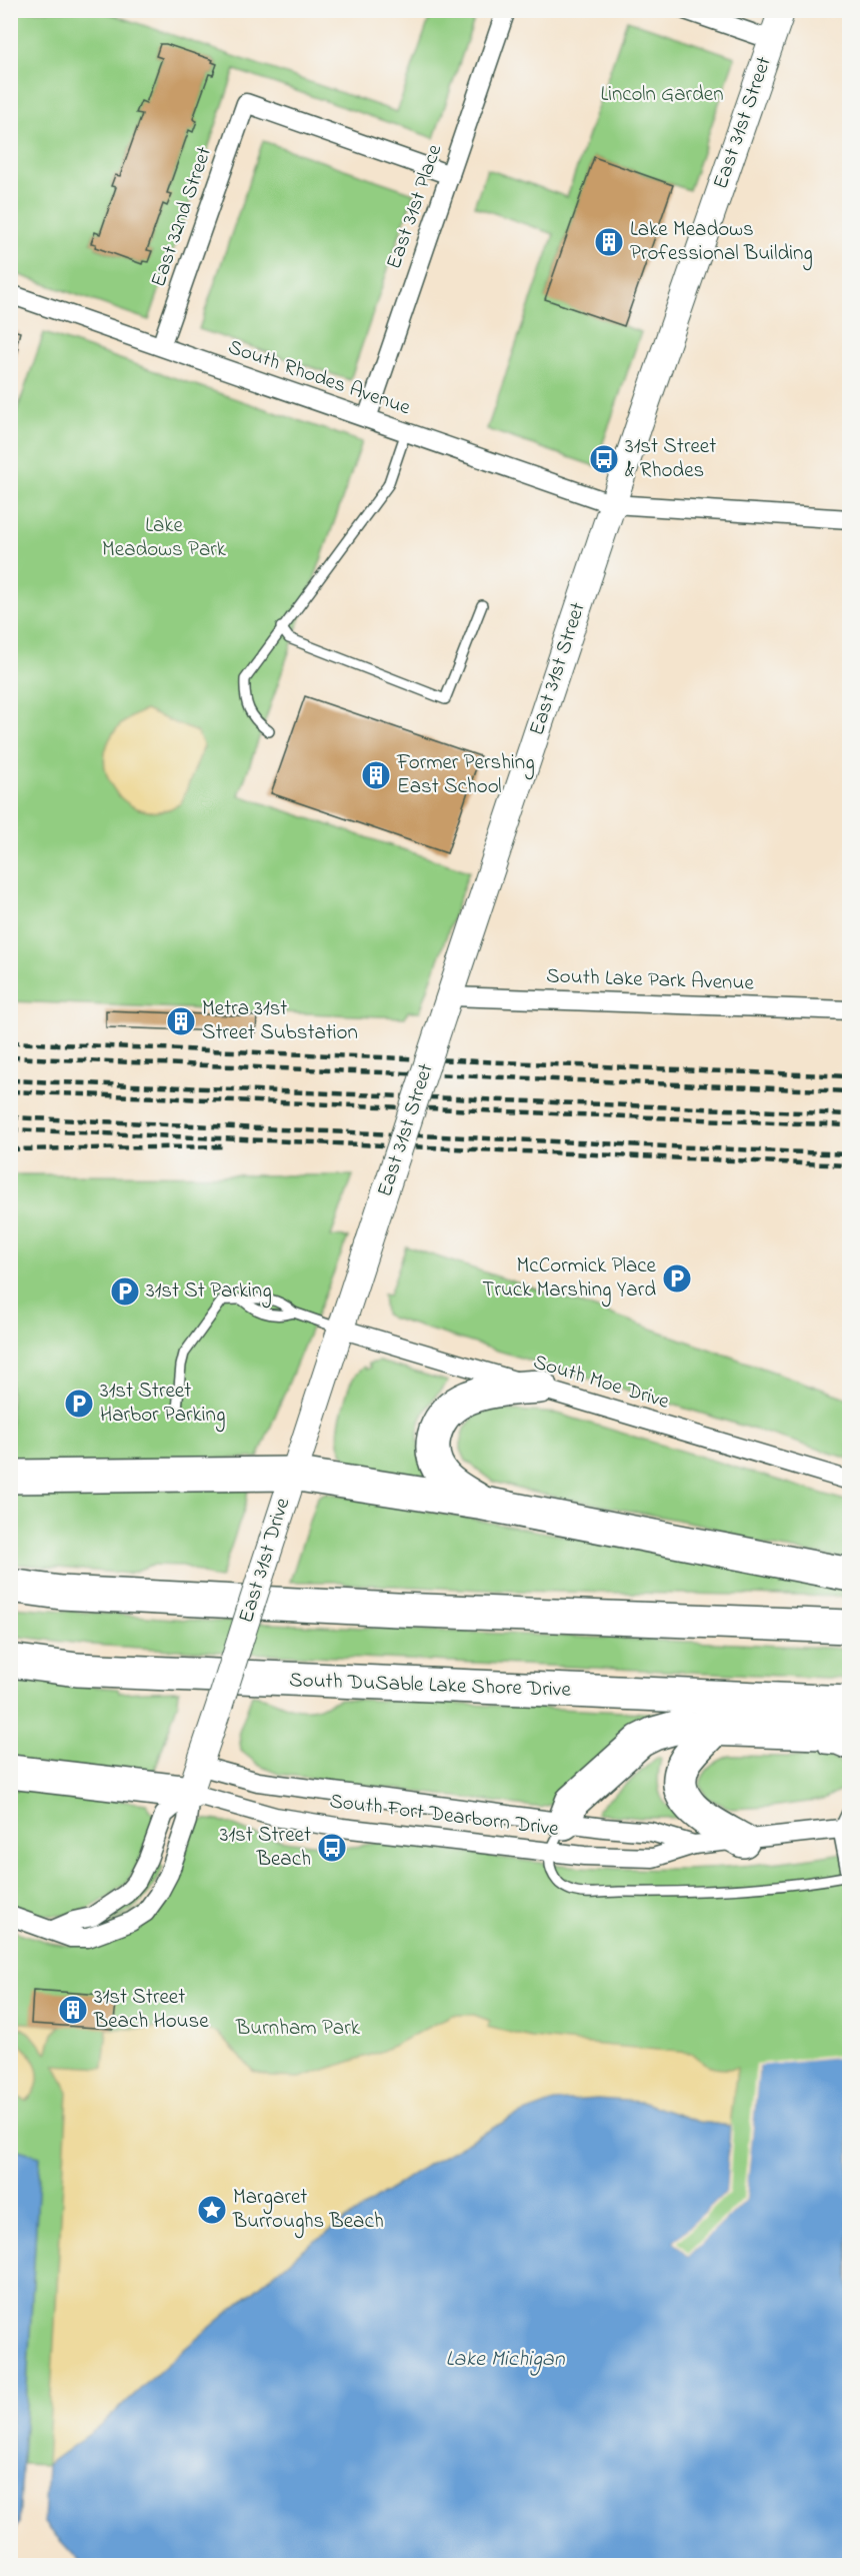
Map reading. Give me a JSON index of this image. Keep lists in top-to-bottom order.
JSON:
{
  "streets": {
    "highway": ["South DuSable Lake Shore Drive"],
    "main road": ["East 31st Street", "East 31st Drive"],
    "street": [
      "East 31st Place",
      "East 32nd Street",
      "South Rhodes Avenue",
      "South Lake Park Avenue",
      "South Moe Drive",
      "South Fort Dearborn Drive"
    ]
  },
  "crossings": [
    ["East 31st Street", "South Rhodes Avenue"],
    ["East 31st Street", "South Lake Park Avenue"],
    ["East 31st Street", "South Moe Drive"],
    ["East 31st Street", "East 31st Drive"],
    ["East 31st Place", "East 32nd Street"],
    ["East 31st Place", "South Rhodes Avenue"],
    ["East 32nd Street", "South Rhodes Avenue"],
    ["South Moe Drive", "East 31st Drive"],
    ["East 31st Drive", "South Fort Dearborn Drive"]
  ],
  "water": ["Lake Michigan"],
  "parks": ["Lincoln Garden", "Lake Meadows Park", "Burnham Park"],
  "places": {
    "building": [
      "Lake Meadows Professional Building",
      "Former Pershing East School",
      "Metra 31st Street Substation",
      "31st Street Beach House"
    ],
    "bus stop": ["31st Street & Rhodes", "31st Street Beach"],
    "parking": ["McCormick Place Truck Marshing Yard", "31st St Parking", "31st Street Harbor Parking"],
    "place": ["Margaret Burroughs Beach"]
  }
}
